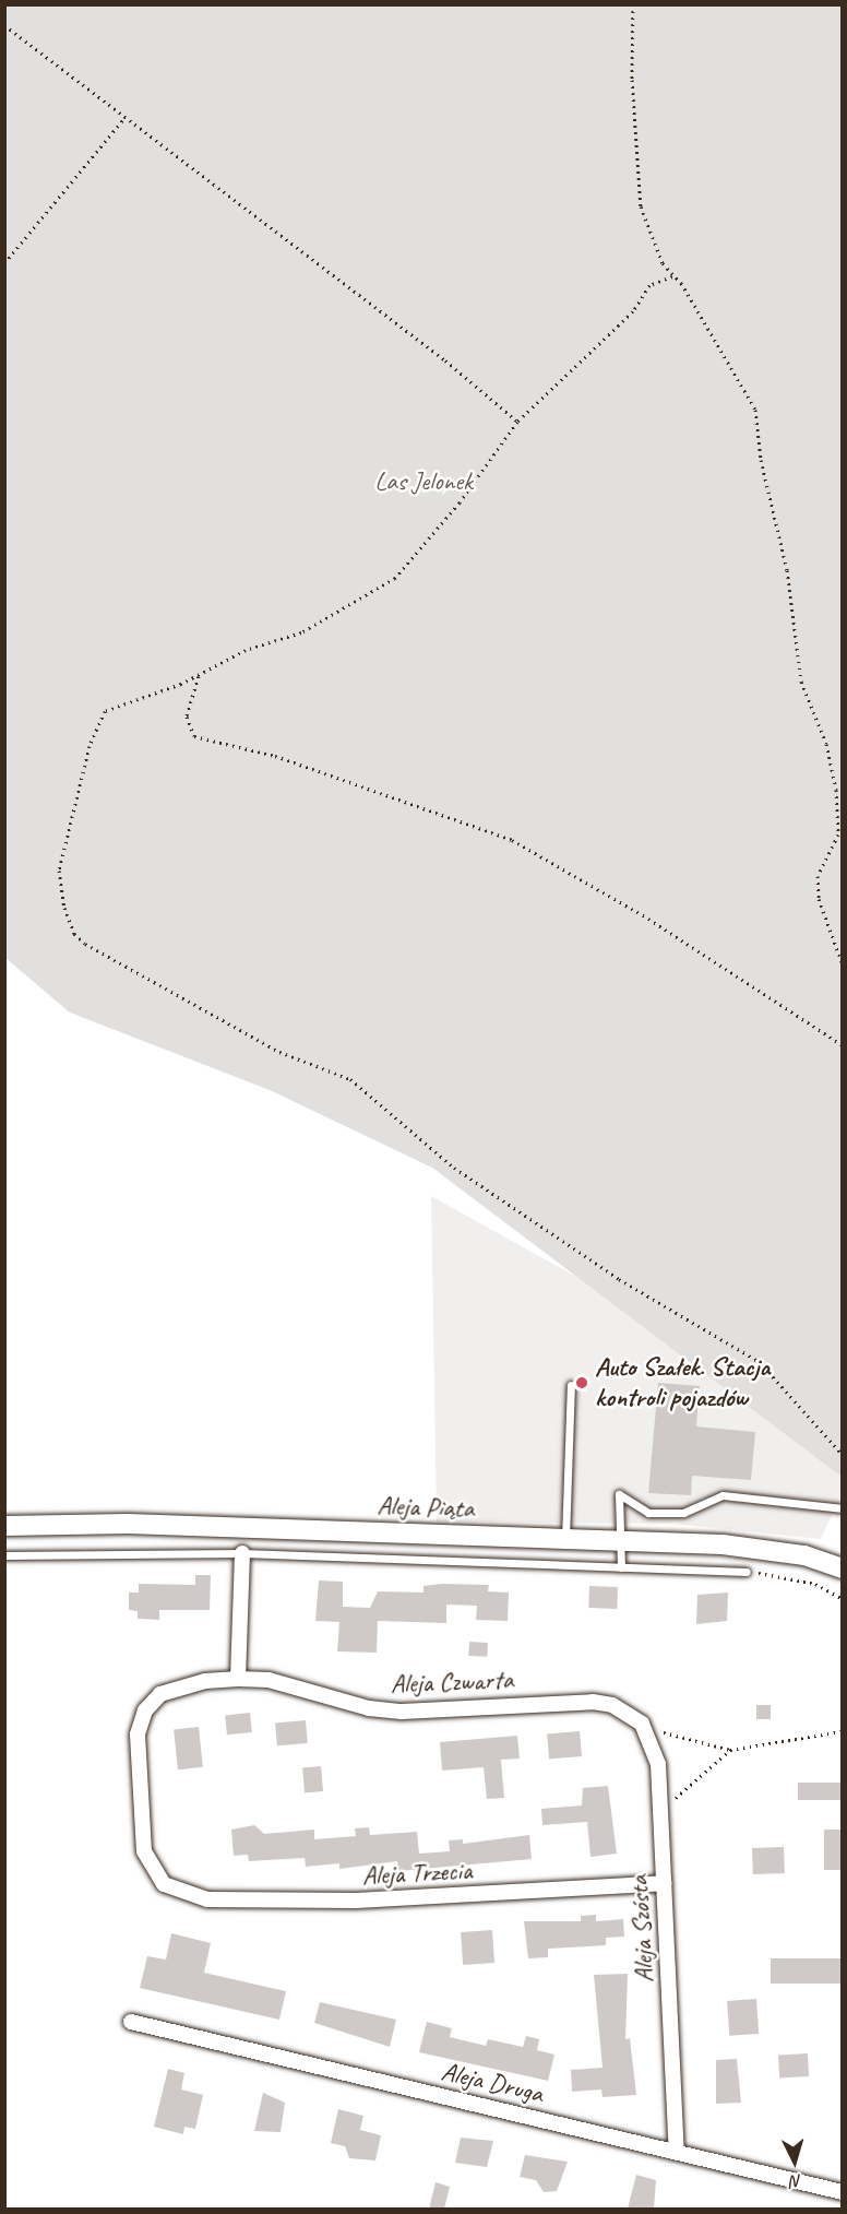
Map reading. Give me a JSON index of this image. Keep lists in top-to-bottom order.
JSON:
{
  "streets": {
    "street": [
      "Aleja Piąta",
      "Aleja Czwarta",
      "Aleja Trzecia",
      "Aleja Szósta",
      "Aleja Druga"
    ]
  },
  "crossings": [
    ["Aleja Czwarta", "Aleja Trzecia"],
    ["Aleja Czwarta", "Aleja Szósta"],
    ["Aleja Trzecia", "Aleja Szósta"],
    ["Aleja Szósta", "Aleja Druga"]
  ],
  "parks": ["Las Jelonek"],
  "places": ["Auto Szałek. Stacja kontroli pojazdów"],
  "north": "bottom"
}
